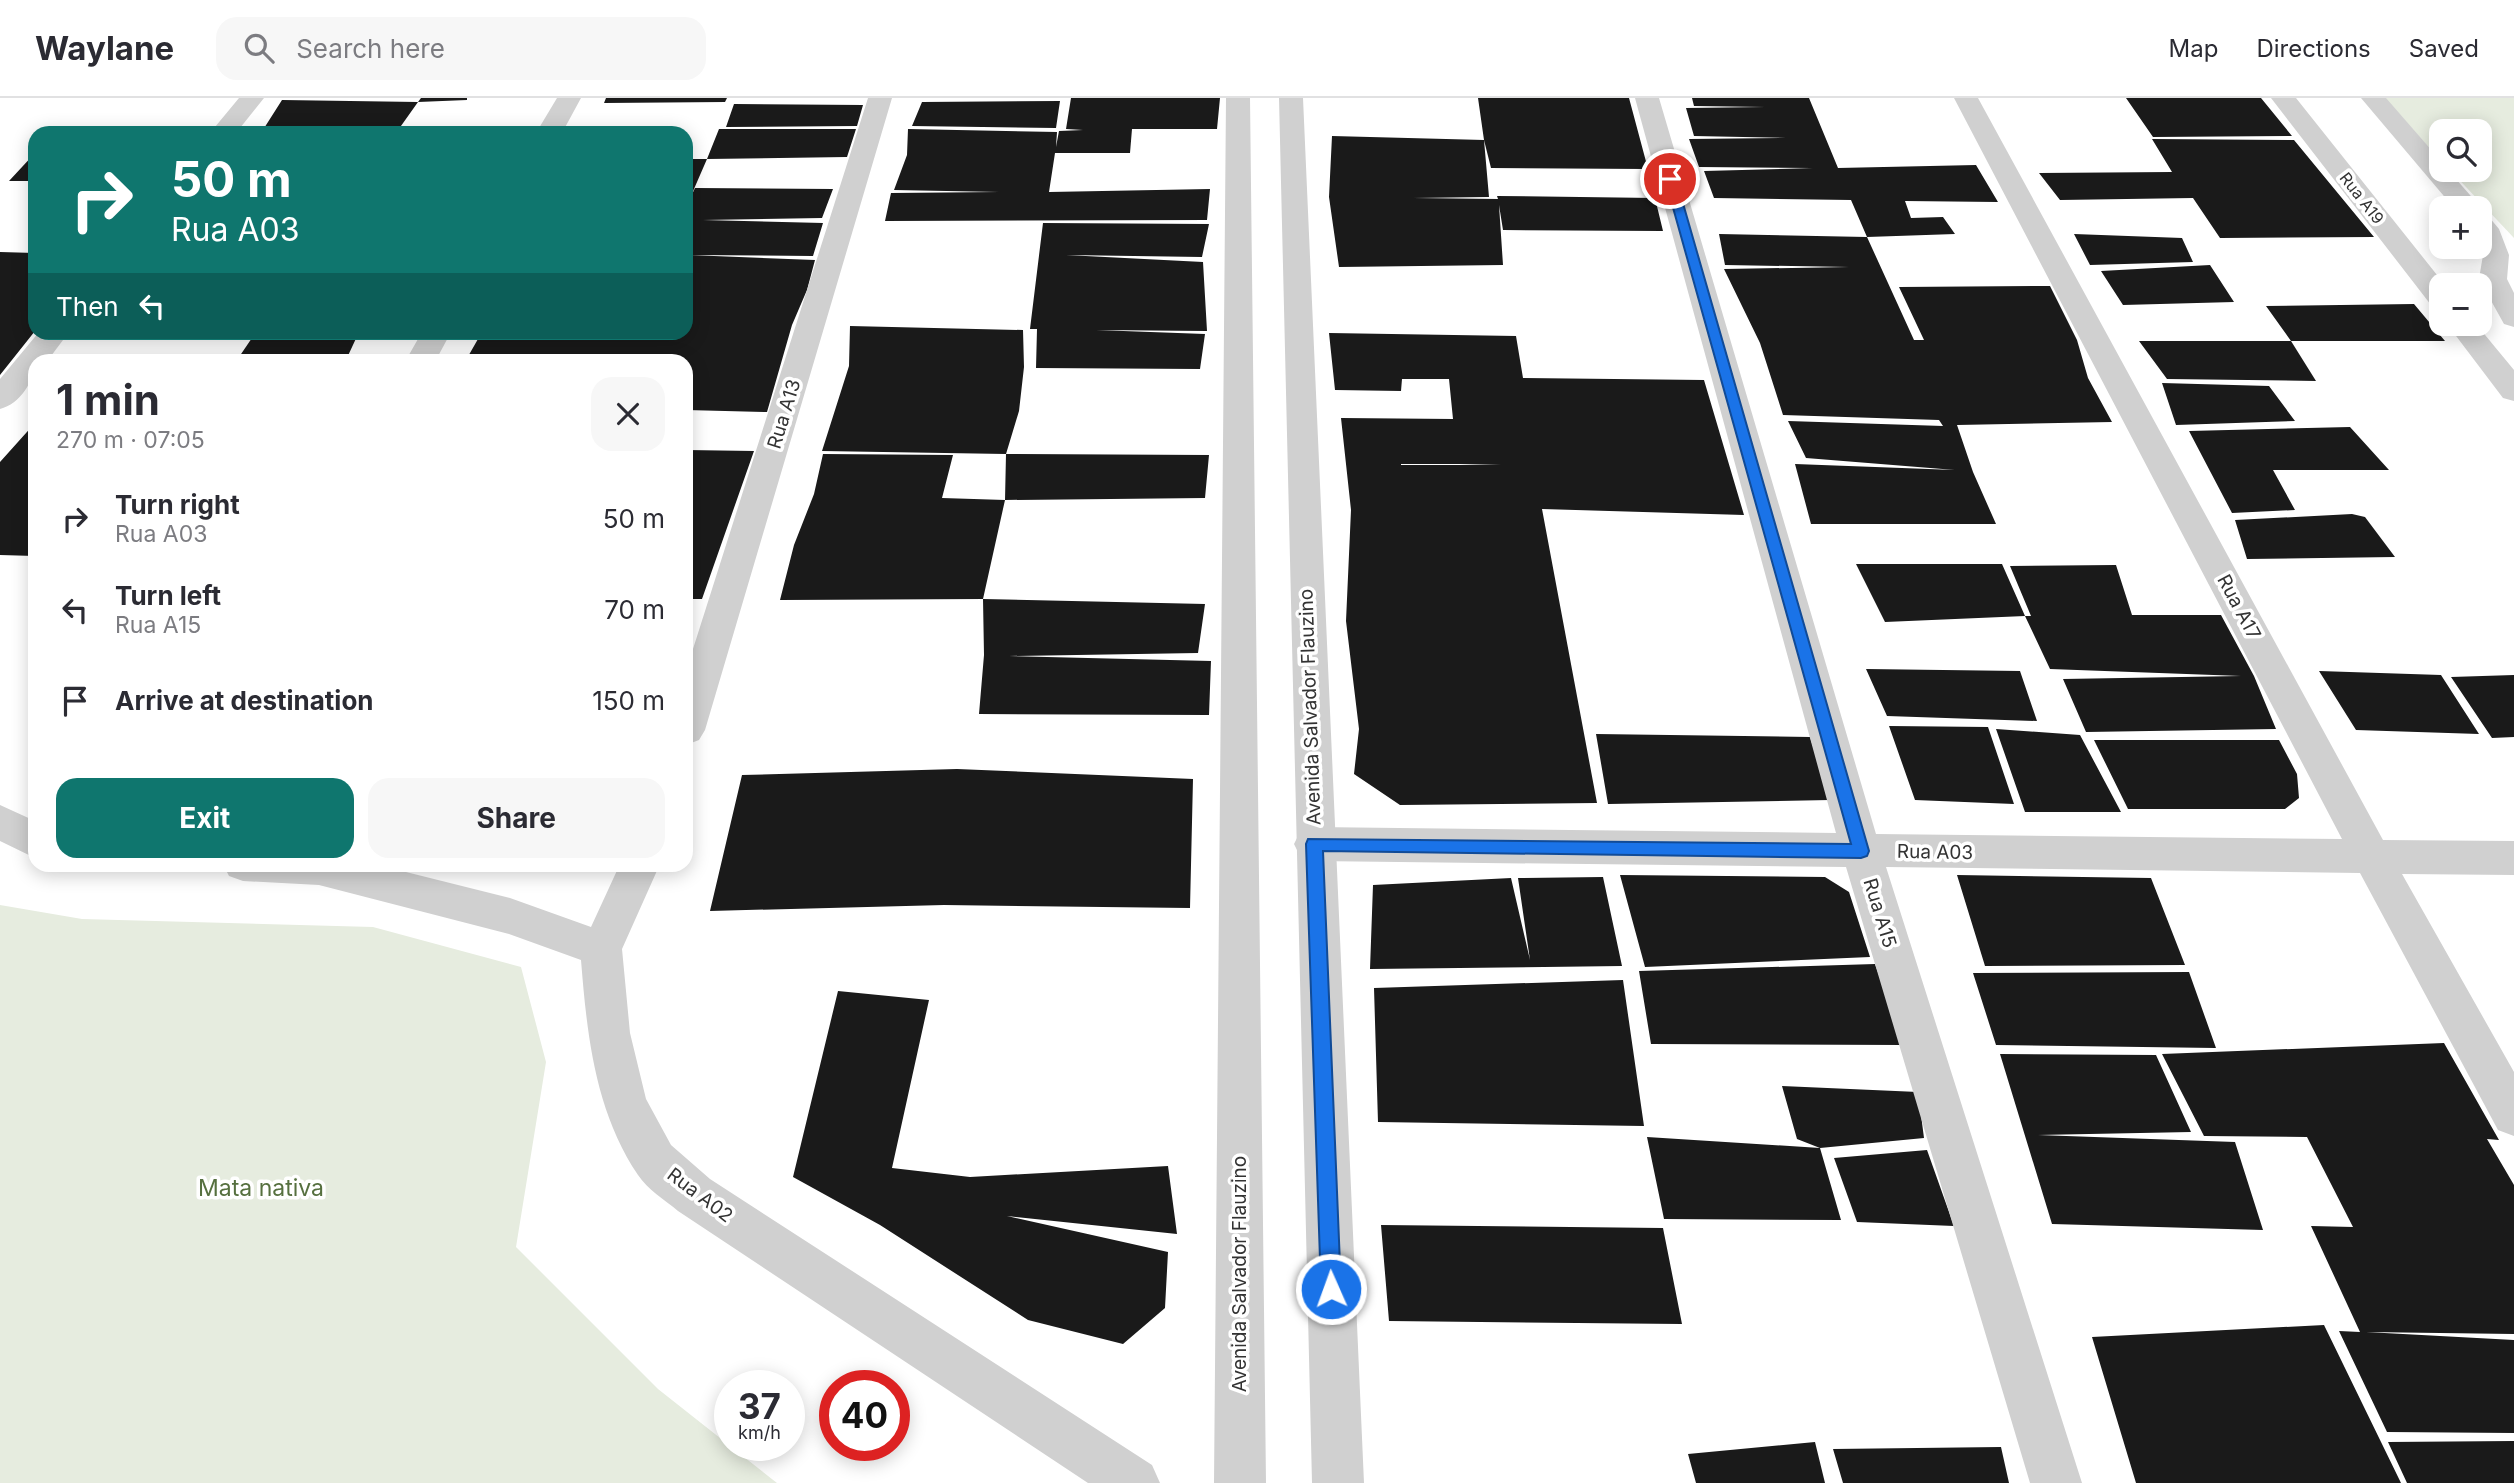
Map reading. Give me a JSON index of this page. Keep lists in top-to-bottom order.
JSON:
{
  "streets": {
    "street": [
      "Rua A19",
      "Rua A13",
      "Rua A17",
      "Avenida Salvador Flauzino",
      "Rua A03",
      "Rua A15",
      "Rua A02"
    ]
  },
  "crossings": [
    ["Rua A17", "Rua A03"],
    ["Avenida Salvador Flauzino", "Rua A03"],
    ["Rua A03", "Rua A15"]
  ],
  "parks": ["Mata nativa"],
  "page": {
    "header": "Waylane",
    "search": "Search here",
    "nav": ["Map", "Directions", "Saved"],
    "map_buttons": ["+", "−"],
    "turn": ["50 m", "Rua A03"],
    "then": "Then",
    "heading": ["1 min", "270 m · 07:05"],
    "list": [
      {
        "name": "Turn right",
        "note": "Rua A03",
        "value": "50 m"
      },
      {
        "name": "Turn left",
        "note": "Rua A15",
        "value": "70 m"
      },
      {
        "name": "Arrive at destination",
        "value": "150 m"
      }
    ],
    "buttons": ["Exit", "Share"],
    "speed": "37 km/h",
    "limit": "40"
  }
}
